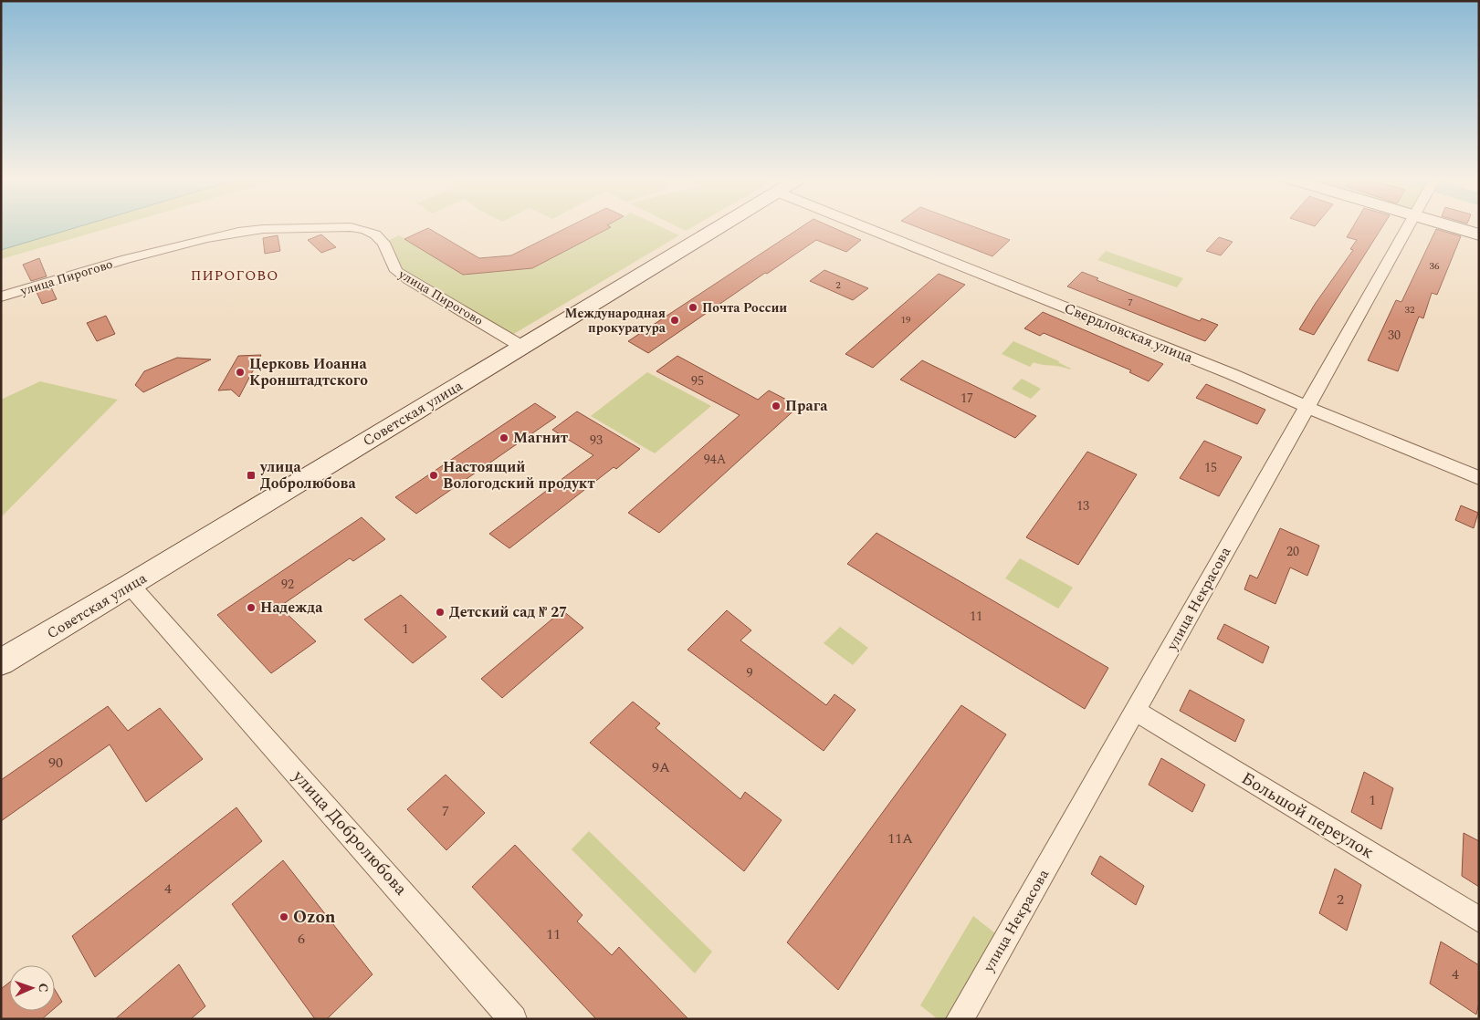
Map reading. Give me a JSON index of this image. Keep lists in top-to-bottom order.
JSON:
{
  "streets": {
    "main road": ["Советская улица"],
    "street": [
      "улица Пирогово",
      "Свердловская улица",
      "улица Некрасова",
      "Большой переулок",
      "улица Добролюбова"
    ]
  },
  "crossings": [
    ["улица Пирогово", "Советская улица"],
    ["Свердловская улица", "улица Некрасова"],
    ["Советская улица", "улица Добролюбова"],
    ["улица Некрасова", "Большой переулок"]
  ],
  "districts": ["ПИРОГОВО"],
  "places": {
    "other": [
      "Почта России",
      "Международная прокуратура",
      "Церковь Иоанна Кронштадтского",
      "Прага",
      "Магнит",
      "Настоящий Вологодский продукт",
      "Надежда",
      "Детский сад № 27",
      "Ozon"
    ],
    "transit": ["улица Добролюбова"]
  },
  "house_numbers": [
    "36",
    "2",
    "7",
    "32",
    "19",
    "30",
    "95",
    "17",
    "93",
    "94А",
    "15",
    "13",
    "20",
    "92",
    "11",
    "1",
    "9",
    "90",
    "9А",
    "1",
    "7",
    "11А",
    "4",
    "2",
    "11",
    "6",
    "4"
  ],
  "north": "right"
}
